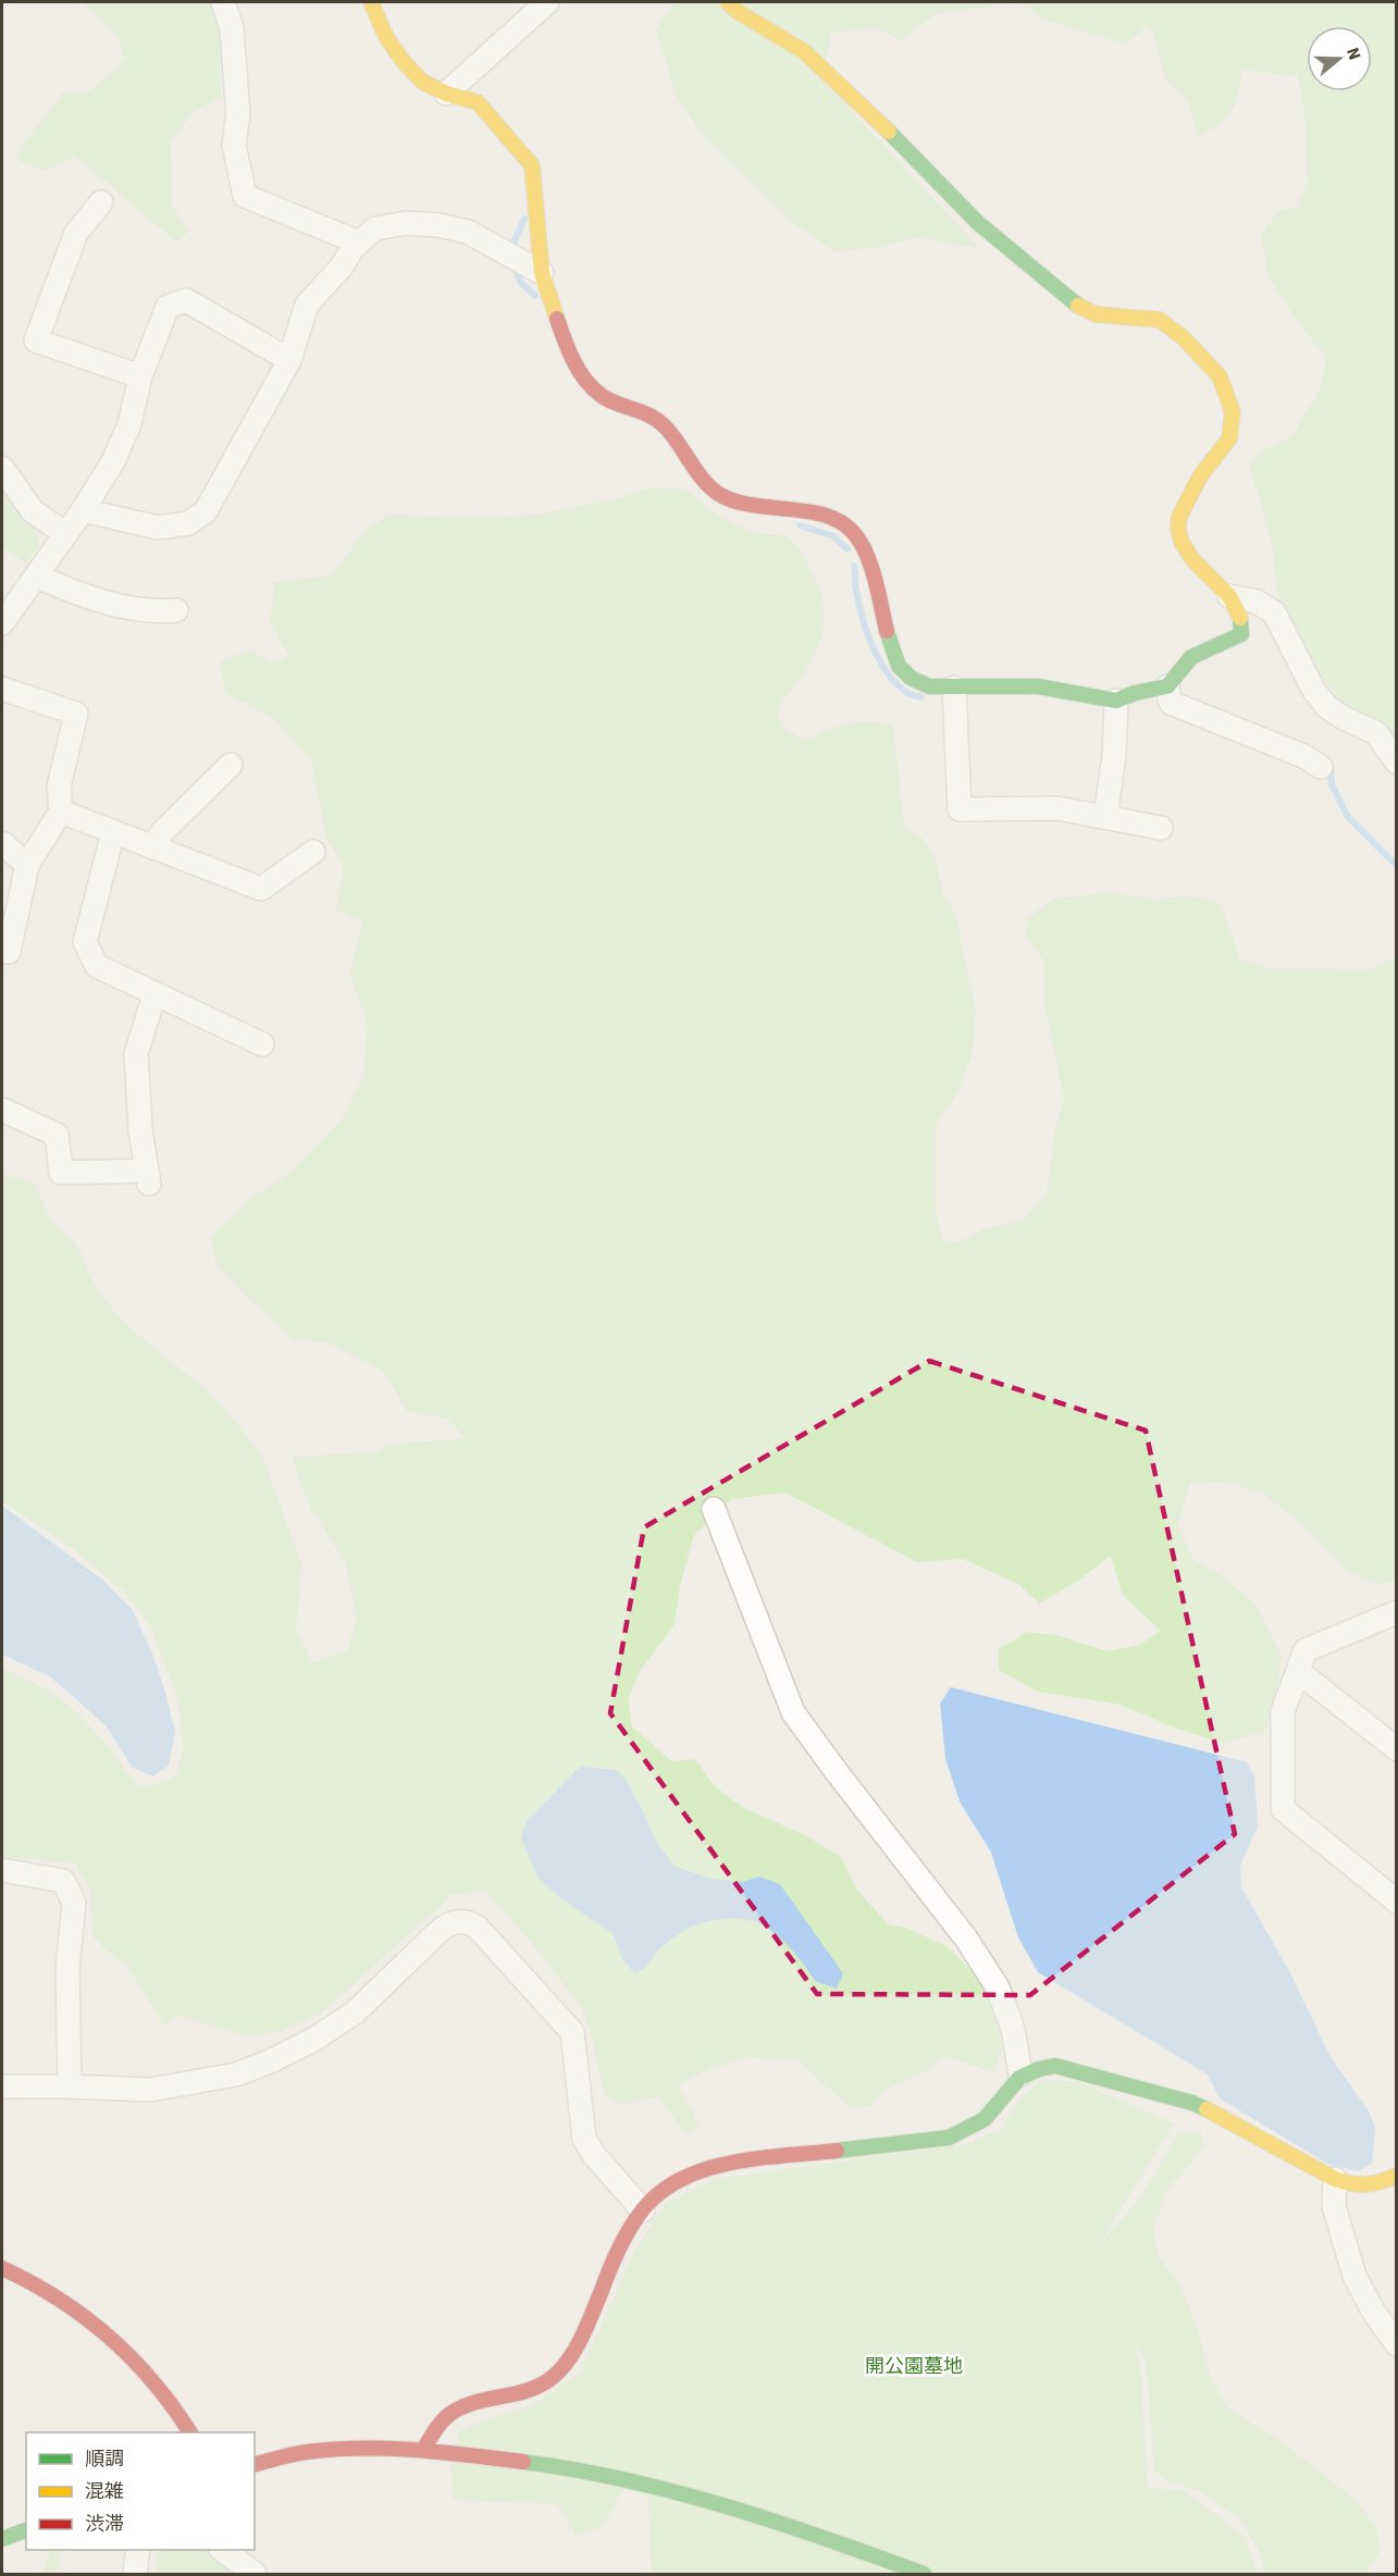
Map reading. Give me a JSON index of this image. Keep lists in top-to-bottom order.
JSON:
{
  "parks": ["開公園墓地"],
  "legend": ["順調", "混雑", "渋滞"],
  "north": "right"
}
